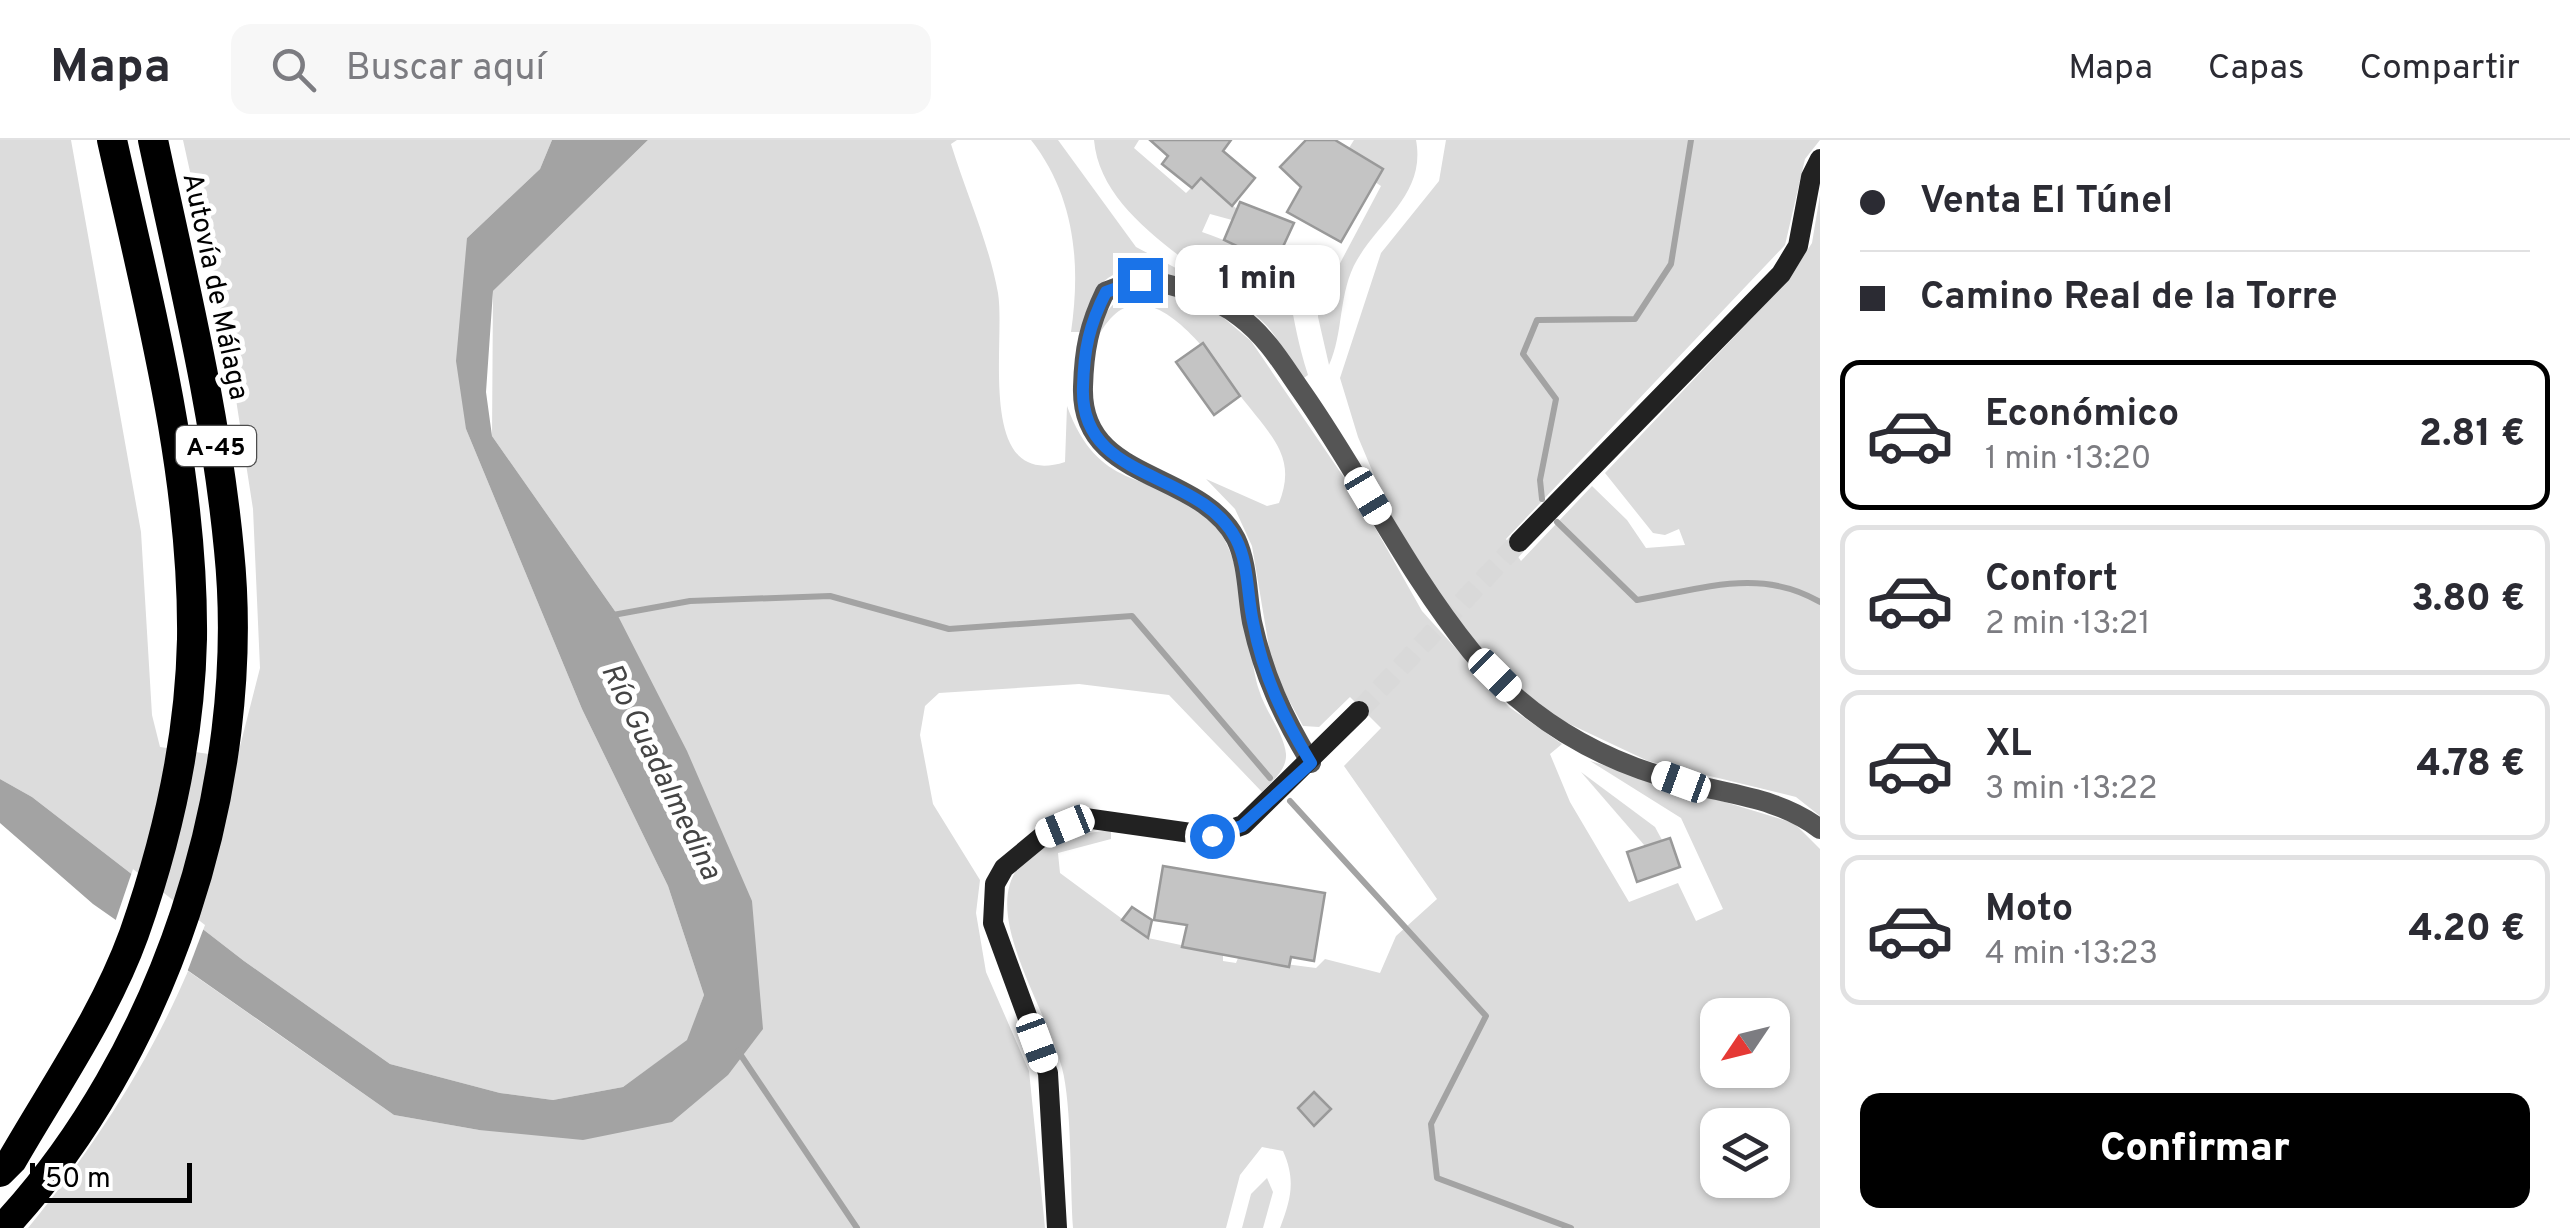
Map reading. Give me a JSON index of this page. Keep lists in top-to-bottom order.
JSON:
{
  "streets": {
    "highway": ["Autovía de Málaga", "A-45"]
  },
  "water": ["Río Guadalmedina"],
  "scale_bar": "50 m",
  "north": "bottom left",
  "page": {
    "header": "Mapa",
    "search": "Buscar aquí",
    "nav": ["Mapa", "Capas", "Compartir"],
    "banner": ["Venta El Túnel", "Camino Real de la Torre"],
    "bubble": "1 min",
    "list": [
      {
        "name": "Económico",
        "note": "1 min · 13:20",
        "value": "2.81 €"
      },
      {
        "name": "Confort",
        "note": "2 min · 13:21",
        "value": "3.80 €"
      },
      {
        "name": "XL",
        "note": "3 min · 13:22",
        "value": "4.78 €"
      },
      {
        "name": "Moto",
        "note": "4 min · 13:23",
        "value": "4.20 €"
      }
    ],
    "buttons": "Confirmar",
    "scale": "50 m"
  }
}
